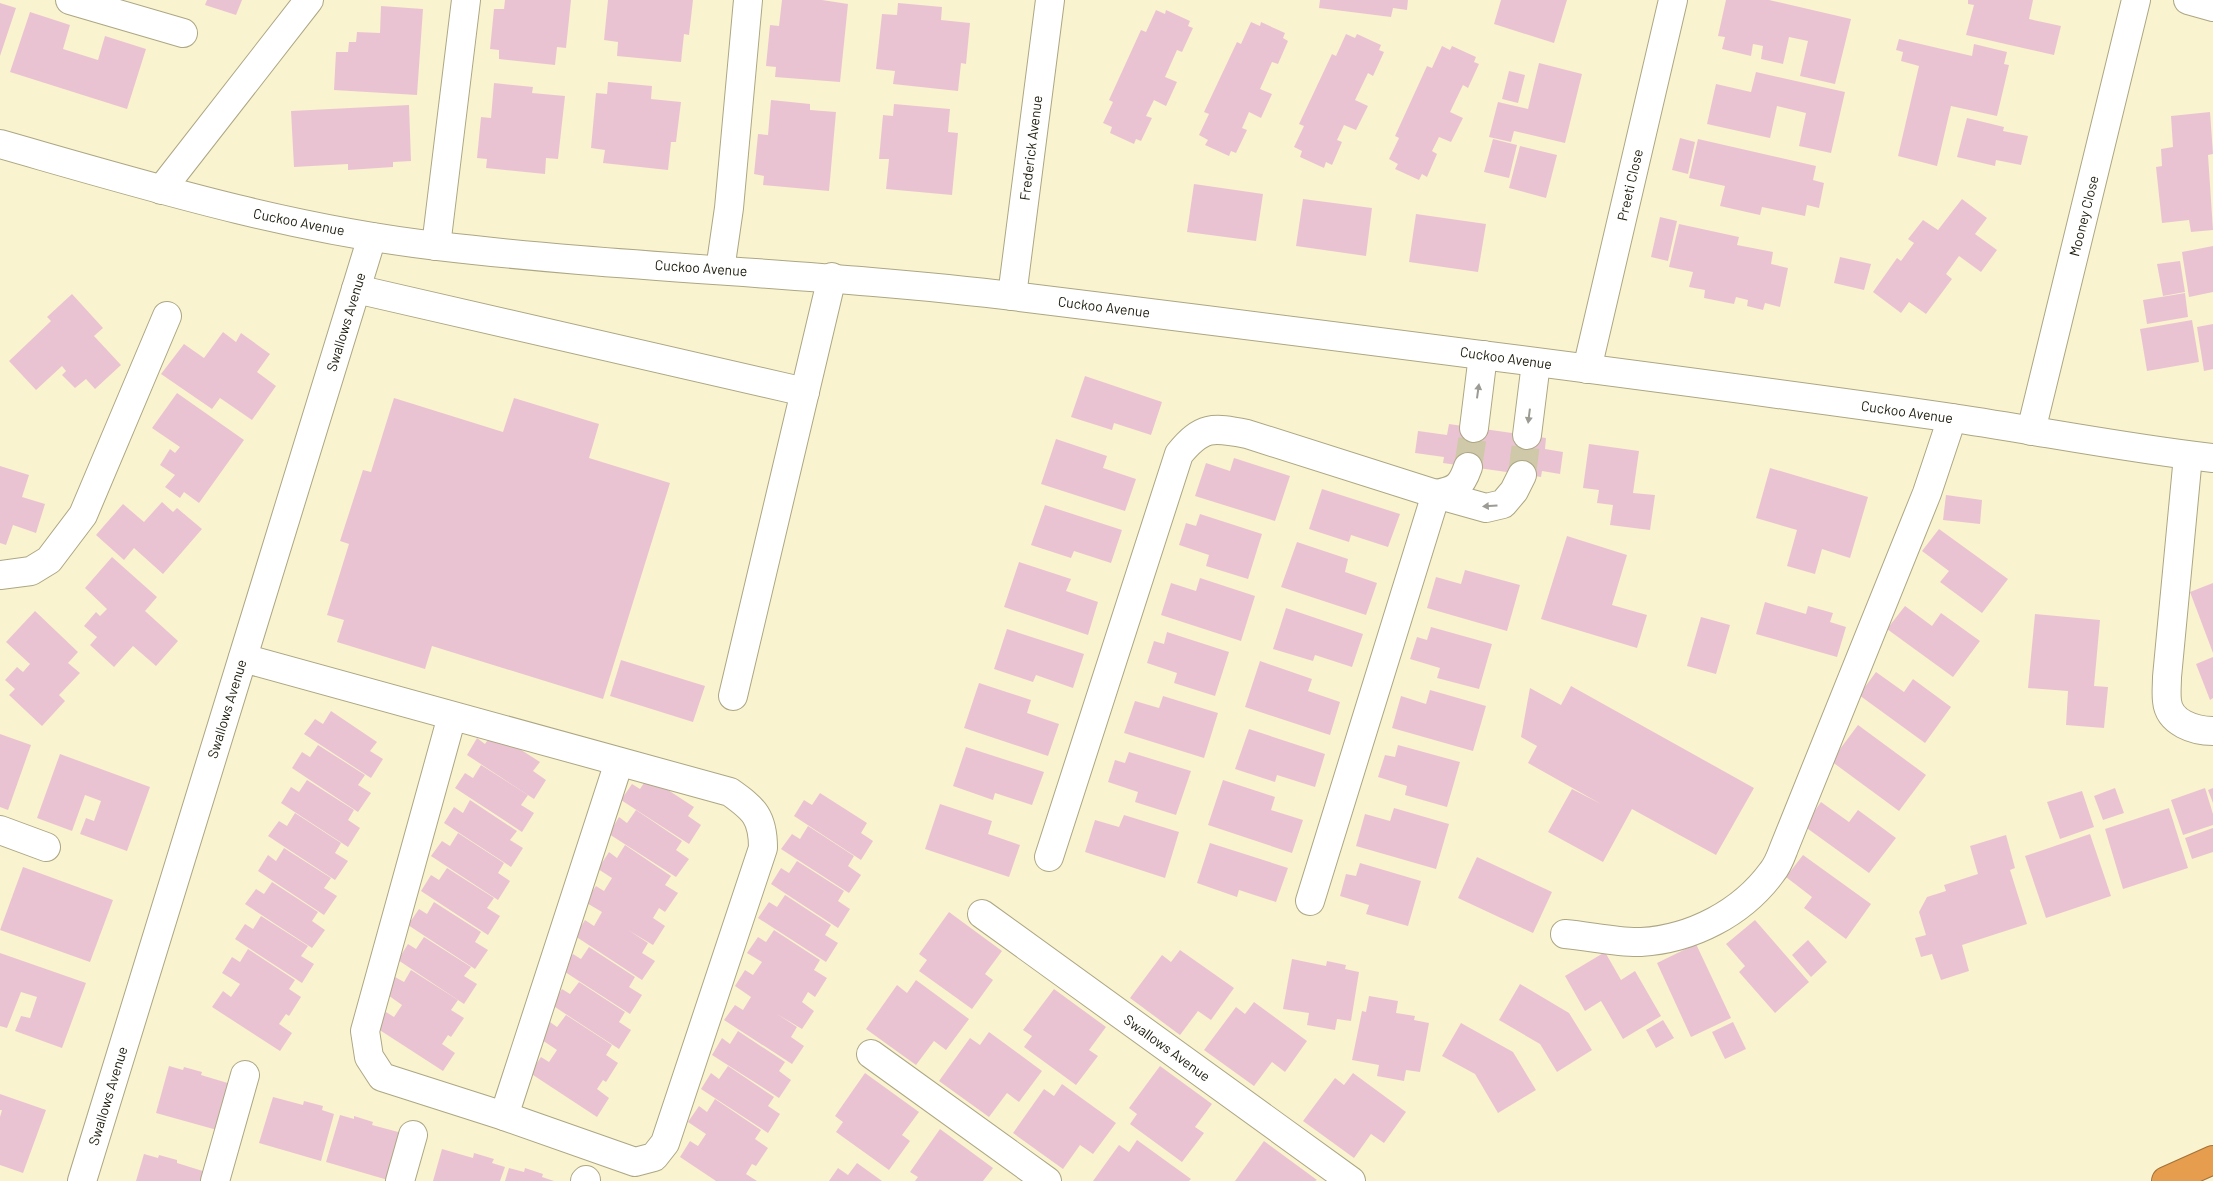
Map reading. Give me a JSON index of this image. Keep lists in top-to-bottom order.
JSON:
{
  "streets": {
    "street": [
      "Frederick Avenue",
      "Preeti Close",
      "Mooney Close",
      "Cuckoo Avenue",
      "Swallows Avenue"
    ]
  },
  "crossings": [
    ["Frederick Avenue", "Cuckoo Avenue"],
    ["Preeti Close", "Cuckoo Avenue"],
    ["Mooney Close", "Cuckoo Avenue"],
    ["Cuckoo Avenue", "Swallows Avenue"]
  ]
}
